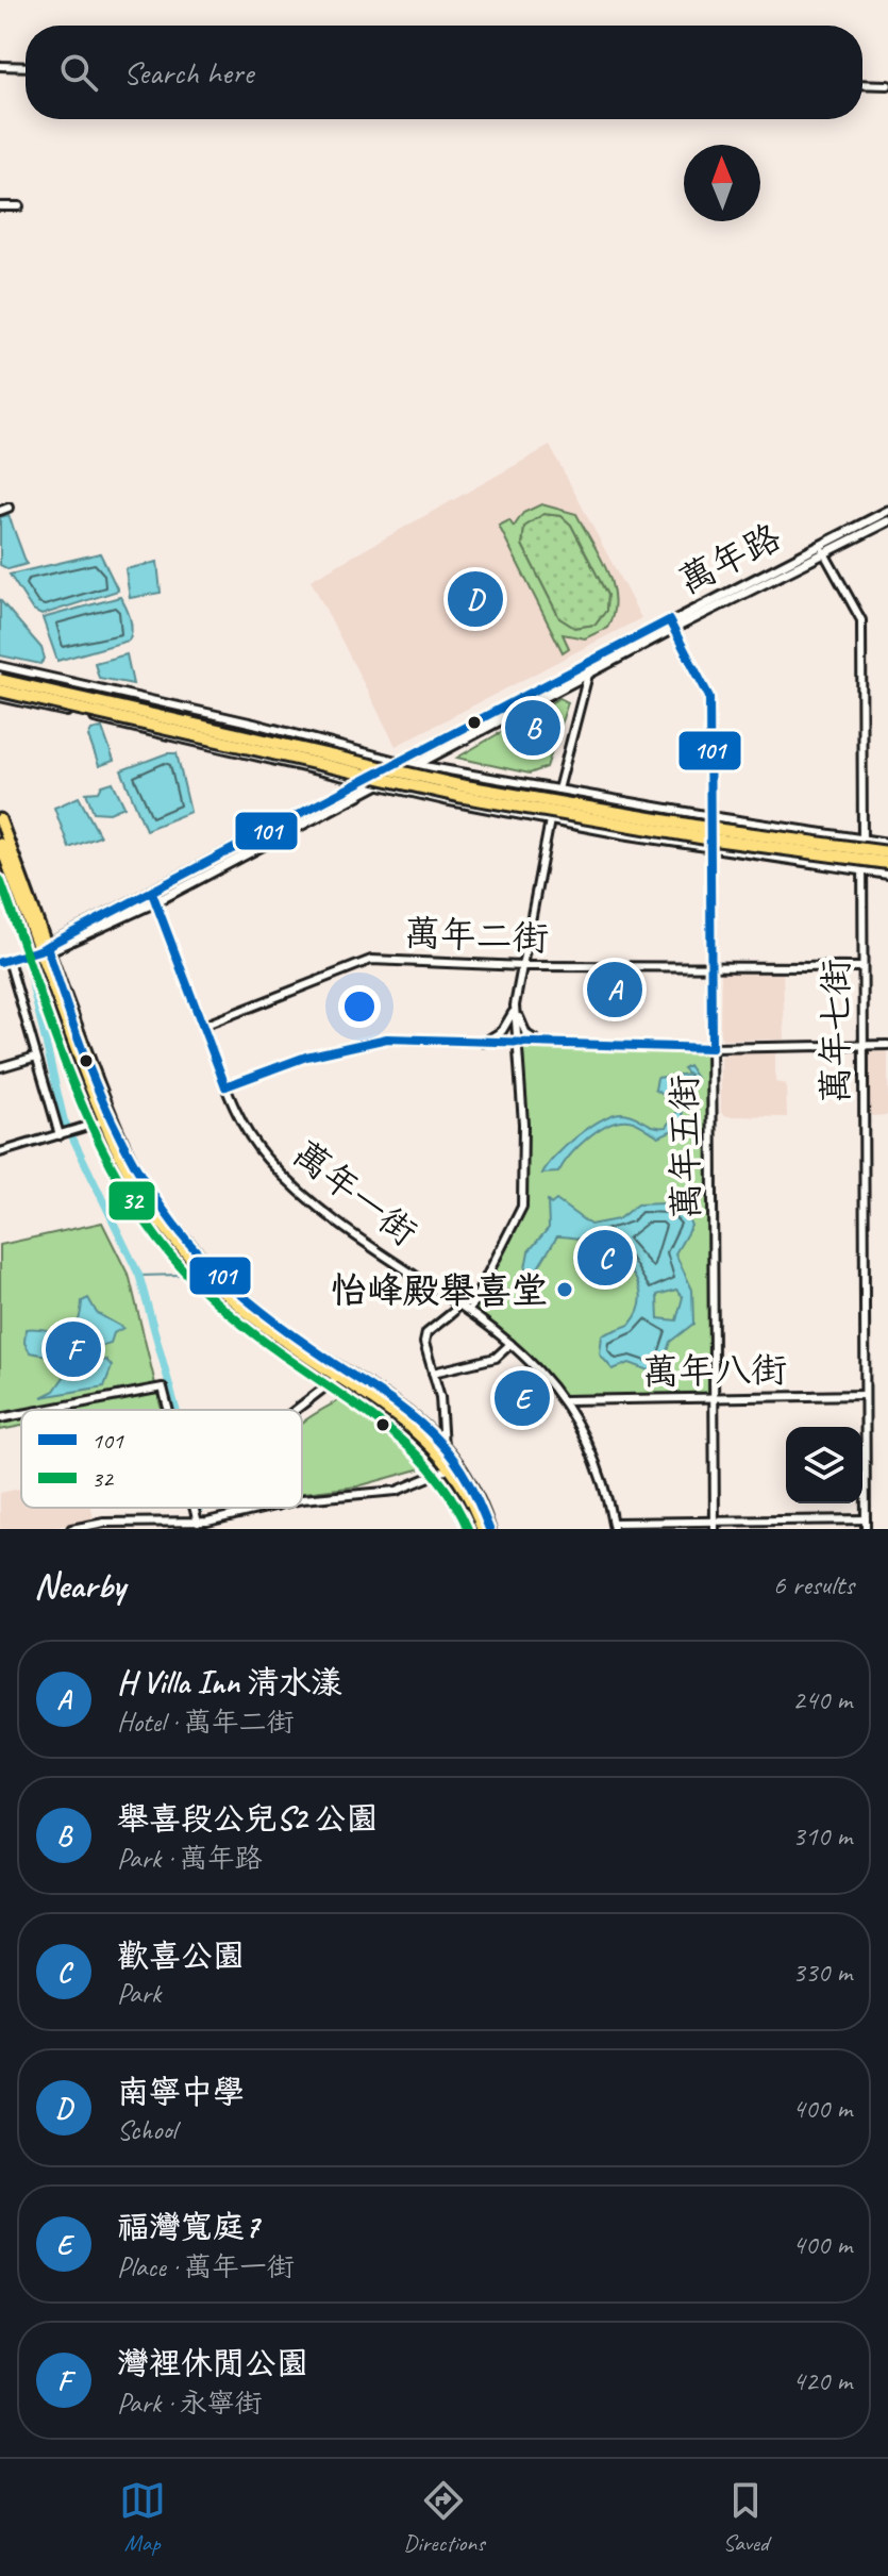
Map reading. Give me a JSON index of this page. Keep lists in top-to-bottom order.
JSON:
{
  "streets": {
    "street": [
      "萬年路",
      "萬年二街",
      "萬年七街",
      "萬年五街",
      "萬年一街",
      "萬年八街"
    ]
  },
  "crossings": [
    ["萬年路", "萬年七街"],
    ["萬年路", "萬年五街"],
    ["萬年路", "萬年一街"],
    ["萬年二街", "萬年七街"],
    ["萬年二街", "萬年五街"],
    ["萬年二街", "萬年一街"],
    ["萬年七街", "萬年八街"],
    ["萬年五街", "萬年八街"],
    ["萬年一街", "萬年八街"]
  ],
  "places": ["怡峰殿舉喜堂"],
  "lines": ["transit line 101", "transit line 32"],
  "legend": ["101", "32"],
  "north": "top",
  "page": {
    "search": "Search here",
    "pins": [
      "D",
      "B",
      "A",
      "C",
      "F",
      "E"
    ],
    "heading": ["Nearby", "6 results"],
    "list": [
      {
        "mark": "A",
        "name": "H Villa Inn 清水漾",
        "note": "Hotel · 萬年二街",
        "value": "240 m"
      },
      {
        "mark": "B",
        "name": "舉喜段公兒S2 公園",
        "note": "Park · 萬年路",
        "value": "310 m"
      },
      {
        "mark": "C",
        "name": "歡喜公園",
        "note": "Park",
        "value": "330 m"
      },
      {
        "mark": "D",
        "name": "南寧中學",
        "note": "School",
        "value": "400 m"
      },
      {
        "mark": "E",
        "name": "福灣寬庭7",
        "note": "Place · 萬年一街",
        "value": "400 m"
      },
      {
        "mark": "F",
        "name": "灣裡休閒公園",
        "note": "Park · 永寧街",
        "value": "420 m"
      }
    ],
    "nav": ["Map", "Directions", "Saved"]
  }
}
